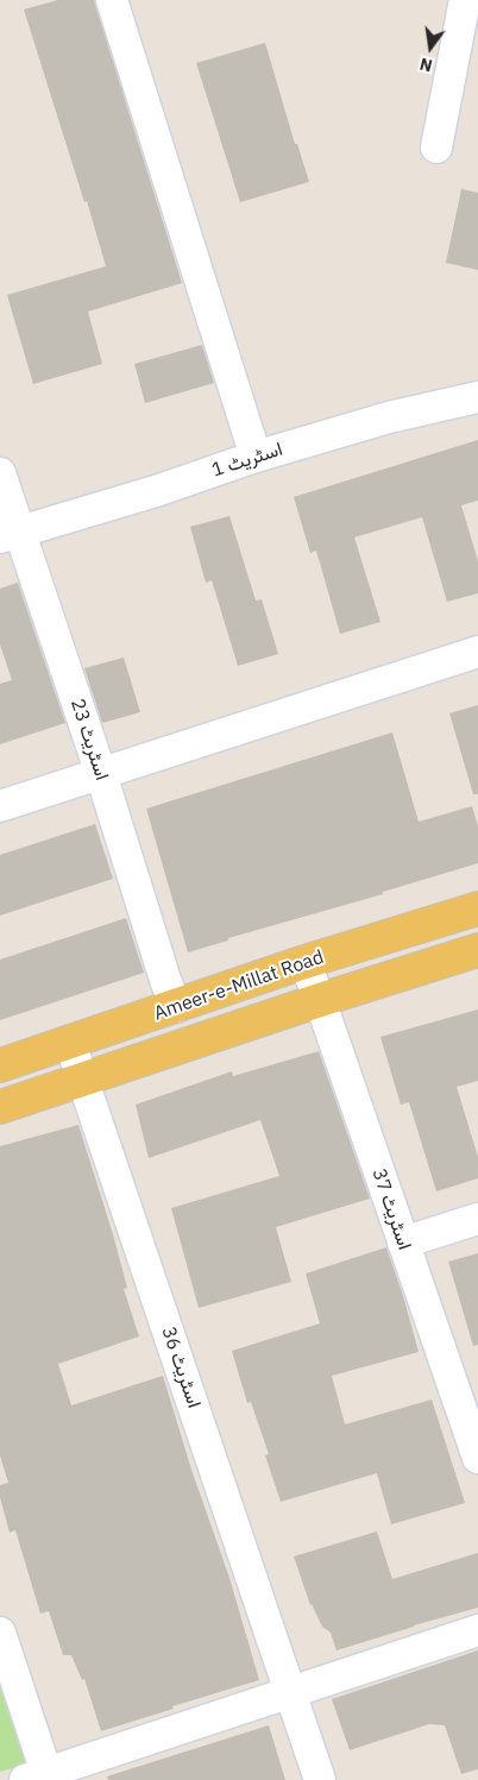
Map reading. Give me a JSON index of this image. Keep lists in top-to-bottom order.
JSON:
{
  "streets": {
    "main road": ["Ameer-e-Millat Road"],
    "street": [
      "اسٹریٹ 1",
      "اسٹریٹ 23",
      "اسٹریٹ 37",
      "اسٹریٹ 36"
    ]
  },
  "crossings": [
    ["اسٹریٹ 1", "اسٹریٹ 23"],
    ["اسٹریٹ 23", "Ameer-e-Millat Road"],
    ["Ameer-e-Millat Road", "اسٹریٹ 37"],
    ["Ameer-e-Millat Road", "اسٹریٹ 36"]
  ],
  "north": "bottom"
}
